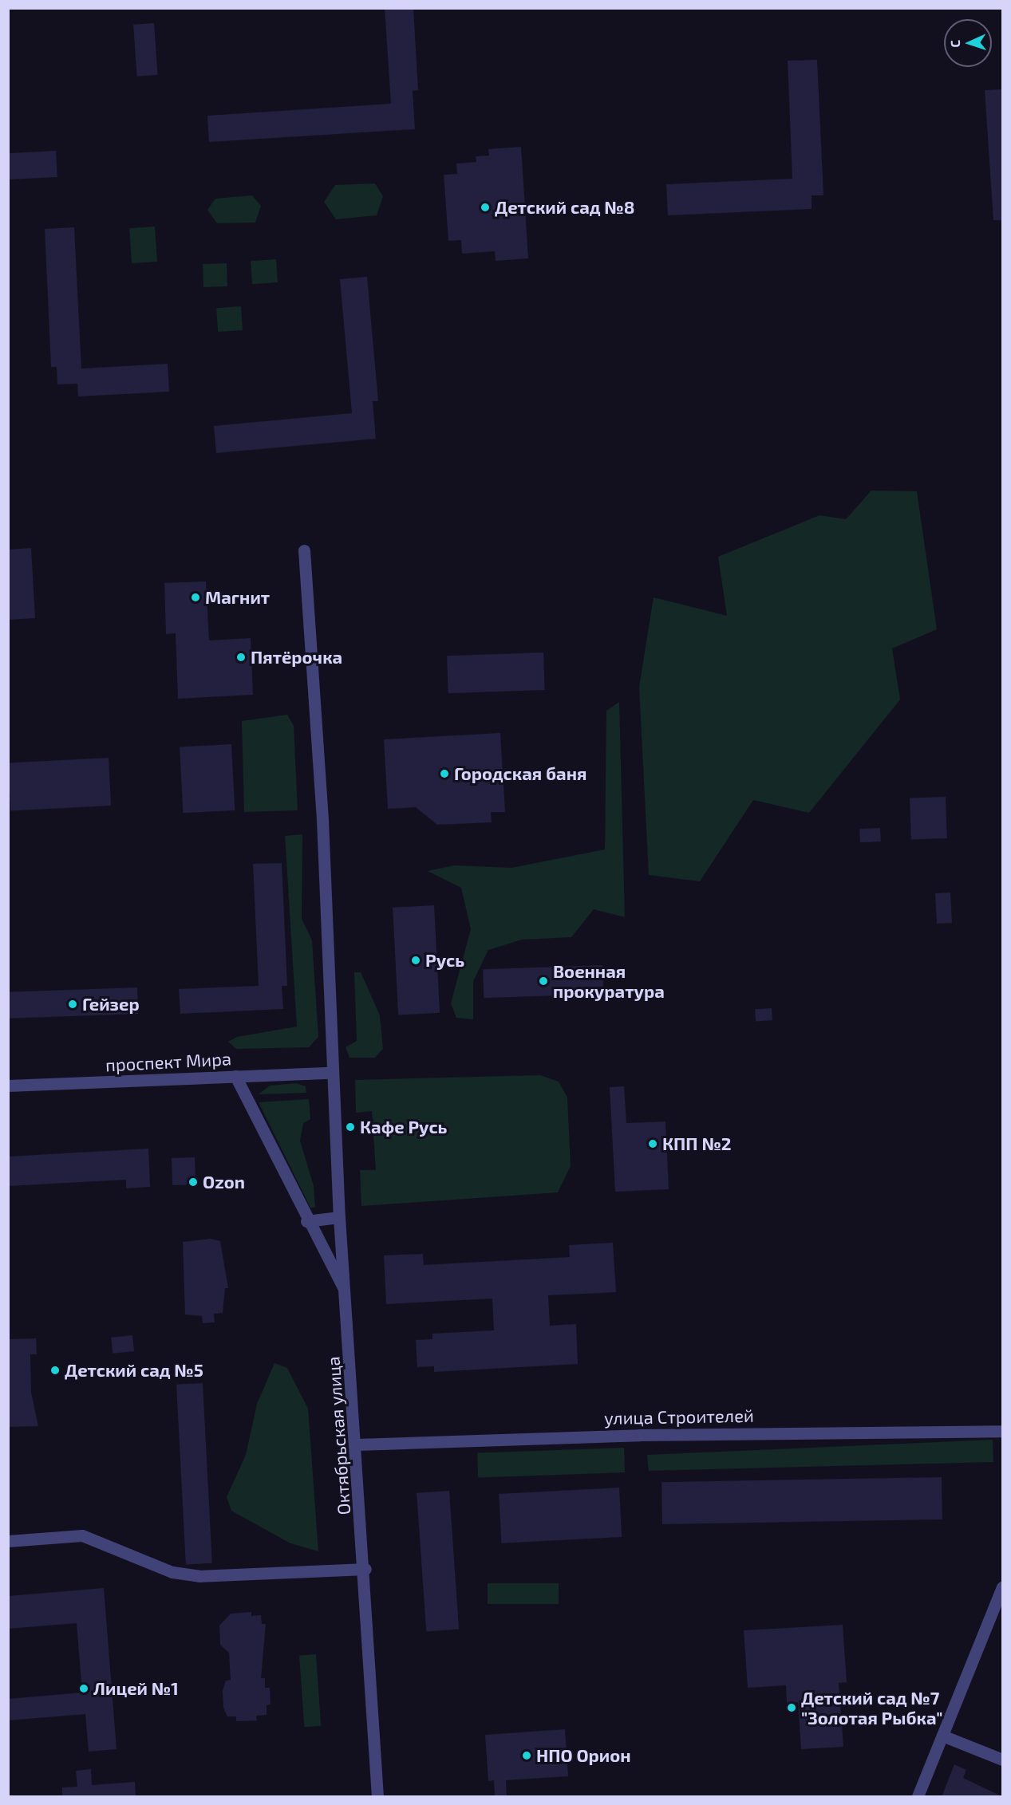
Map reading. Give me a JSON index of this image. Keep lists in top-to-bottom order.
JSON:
{
  "streets": {
    "street": ["проспект Мира", "улица Строителей", "Октябрьская улица"]
  },
  "crossings": [
    ["проспект Мира", "Октябрьская улица"],
    ["улица Строителей", "Октябрьская улица"]
  ],
  "places": [
    "Детский сад №8",
    "Магнит",
    "Пятёрочка",
    "Городская баня",
    "Русь",
    "Военная прокуратура",
    "Гейзер",
    "Кафе Русь",
    "КПП №2",
    "Ozon",
    "Детский сад №5",
    "Лицей №1",
    "Детский сад №7 \"Золотая Рыбка\"",
    "НПО Орион"
  ],
  "north": "left"
}
